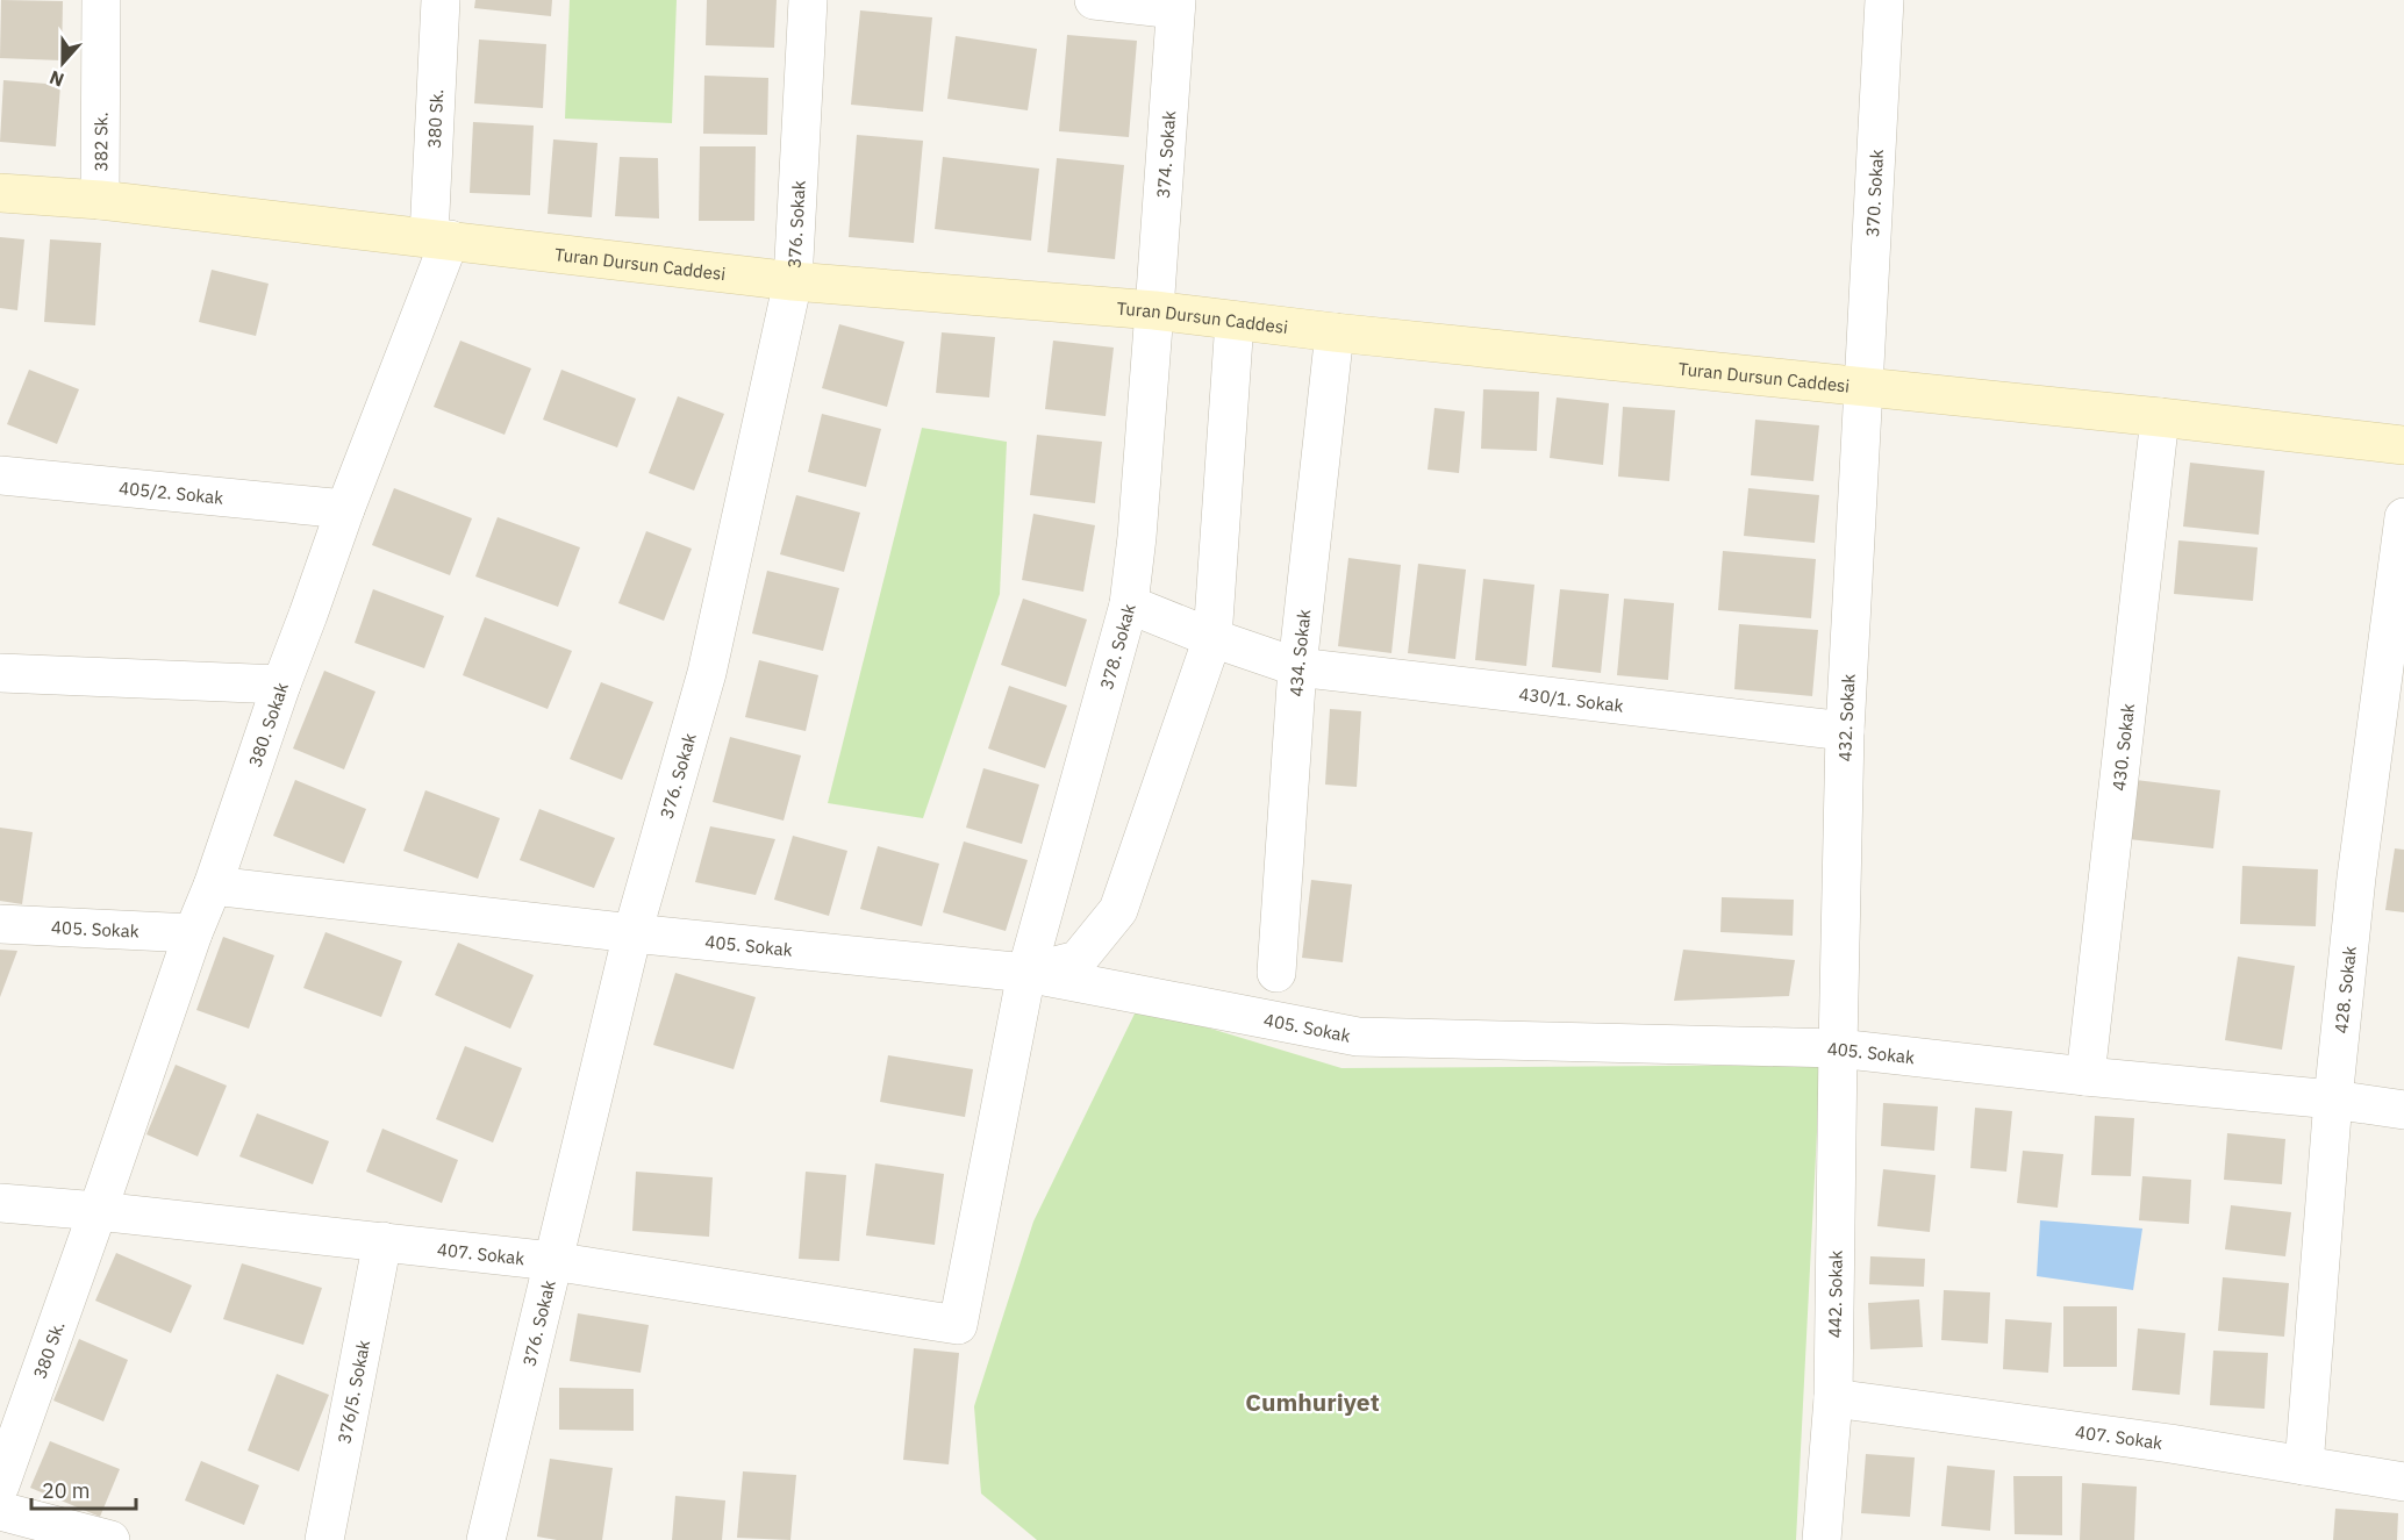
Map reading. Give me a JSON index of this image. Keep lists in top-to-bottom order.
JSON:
{
  "streets": {
    "street": [
      "380 Sk.",
      "382 Sk.",
      "374. Sokak",
      "370. Sokak",
      "376. Sokak",
      "Turan Dursun Caddesi",
      "405/2. Sokak",
      "378. Sokak",
      "434. Sokak",
      "430/1. Sokak",
      "432. Sokak",
      "380. Sokak",
      "430. Sokak",
      "405. Sokak",
      "428. Sokak",
      "407. Sokak",
      "442. Sokak",
      "376/5. Sokak"
    ]
  },
  "crossings": [
    ["380 Sk.", "Turan Dursun Caddesi"],
    ["380 Sk.", "380. Sokak"],
    ["380 Sk.", "407. Sokak"],
    ["382 Sk.", "Turan Dursun Caddesi"],
    ["374. Sokak", "Turan Dursun Caddesi"],
    ["374. Sokak", "378. Sokak"],
    ["370. Sokak", "Turan Dursun Caddesi"],
    ["370. Sokak", "432. Sokak"],
    ["376. Sokak", "Turan Dursun Caddesi"],
    ["376. Sokak", "405. Sokak"],
    ["376. Sokak", "407. Sokak"],
    ["Turan Dursun Caddesi", "378. Sokak"],
    ["Turan Dursun Caddesi", "434. Sokak"],
    ["Turan Dursun Caddesi", "432. Sokak"],
    ["Turan Dursun Caddesi", "380. Sokak"],
    ["Turan Dursun Caddesi", "430. Sokak"],
    ["405/2. Sokak", "380. Sokak"],
    ["378. Sokak", "430/1. Sokak"],
    ["378. Sokak", "405. Sokak"],
    ["378. Sokak", "407. Sokak"],
    ["434. Sokak", "430/1. Sokak"],
    ["430/1. Sokak", "432. Sokak"],
    ["432. Sokak", "405. Sokak"],
    ["432. Sokak", "442. Sokak"],
    ["380. Sokak", "405. Sokak"],
    ["380. Sokak", "407. Sokak"],
    ["430. Sokak", "405. Sokak"],
    ["405. Sokak", "428. Sokak"],
    ["405. Sokak", "442. Sokak"],
    ["428. Sokak", "407. Sokak"],
    ["407. Sokak", "442. Sokak"],
    ["407. Sokak", "376/5. Sokak"]
  ],
  "districts": ["Cumhuriyet"],
  "scale_bar": "20 m",
  "north": "bottom"
}
